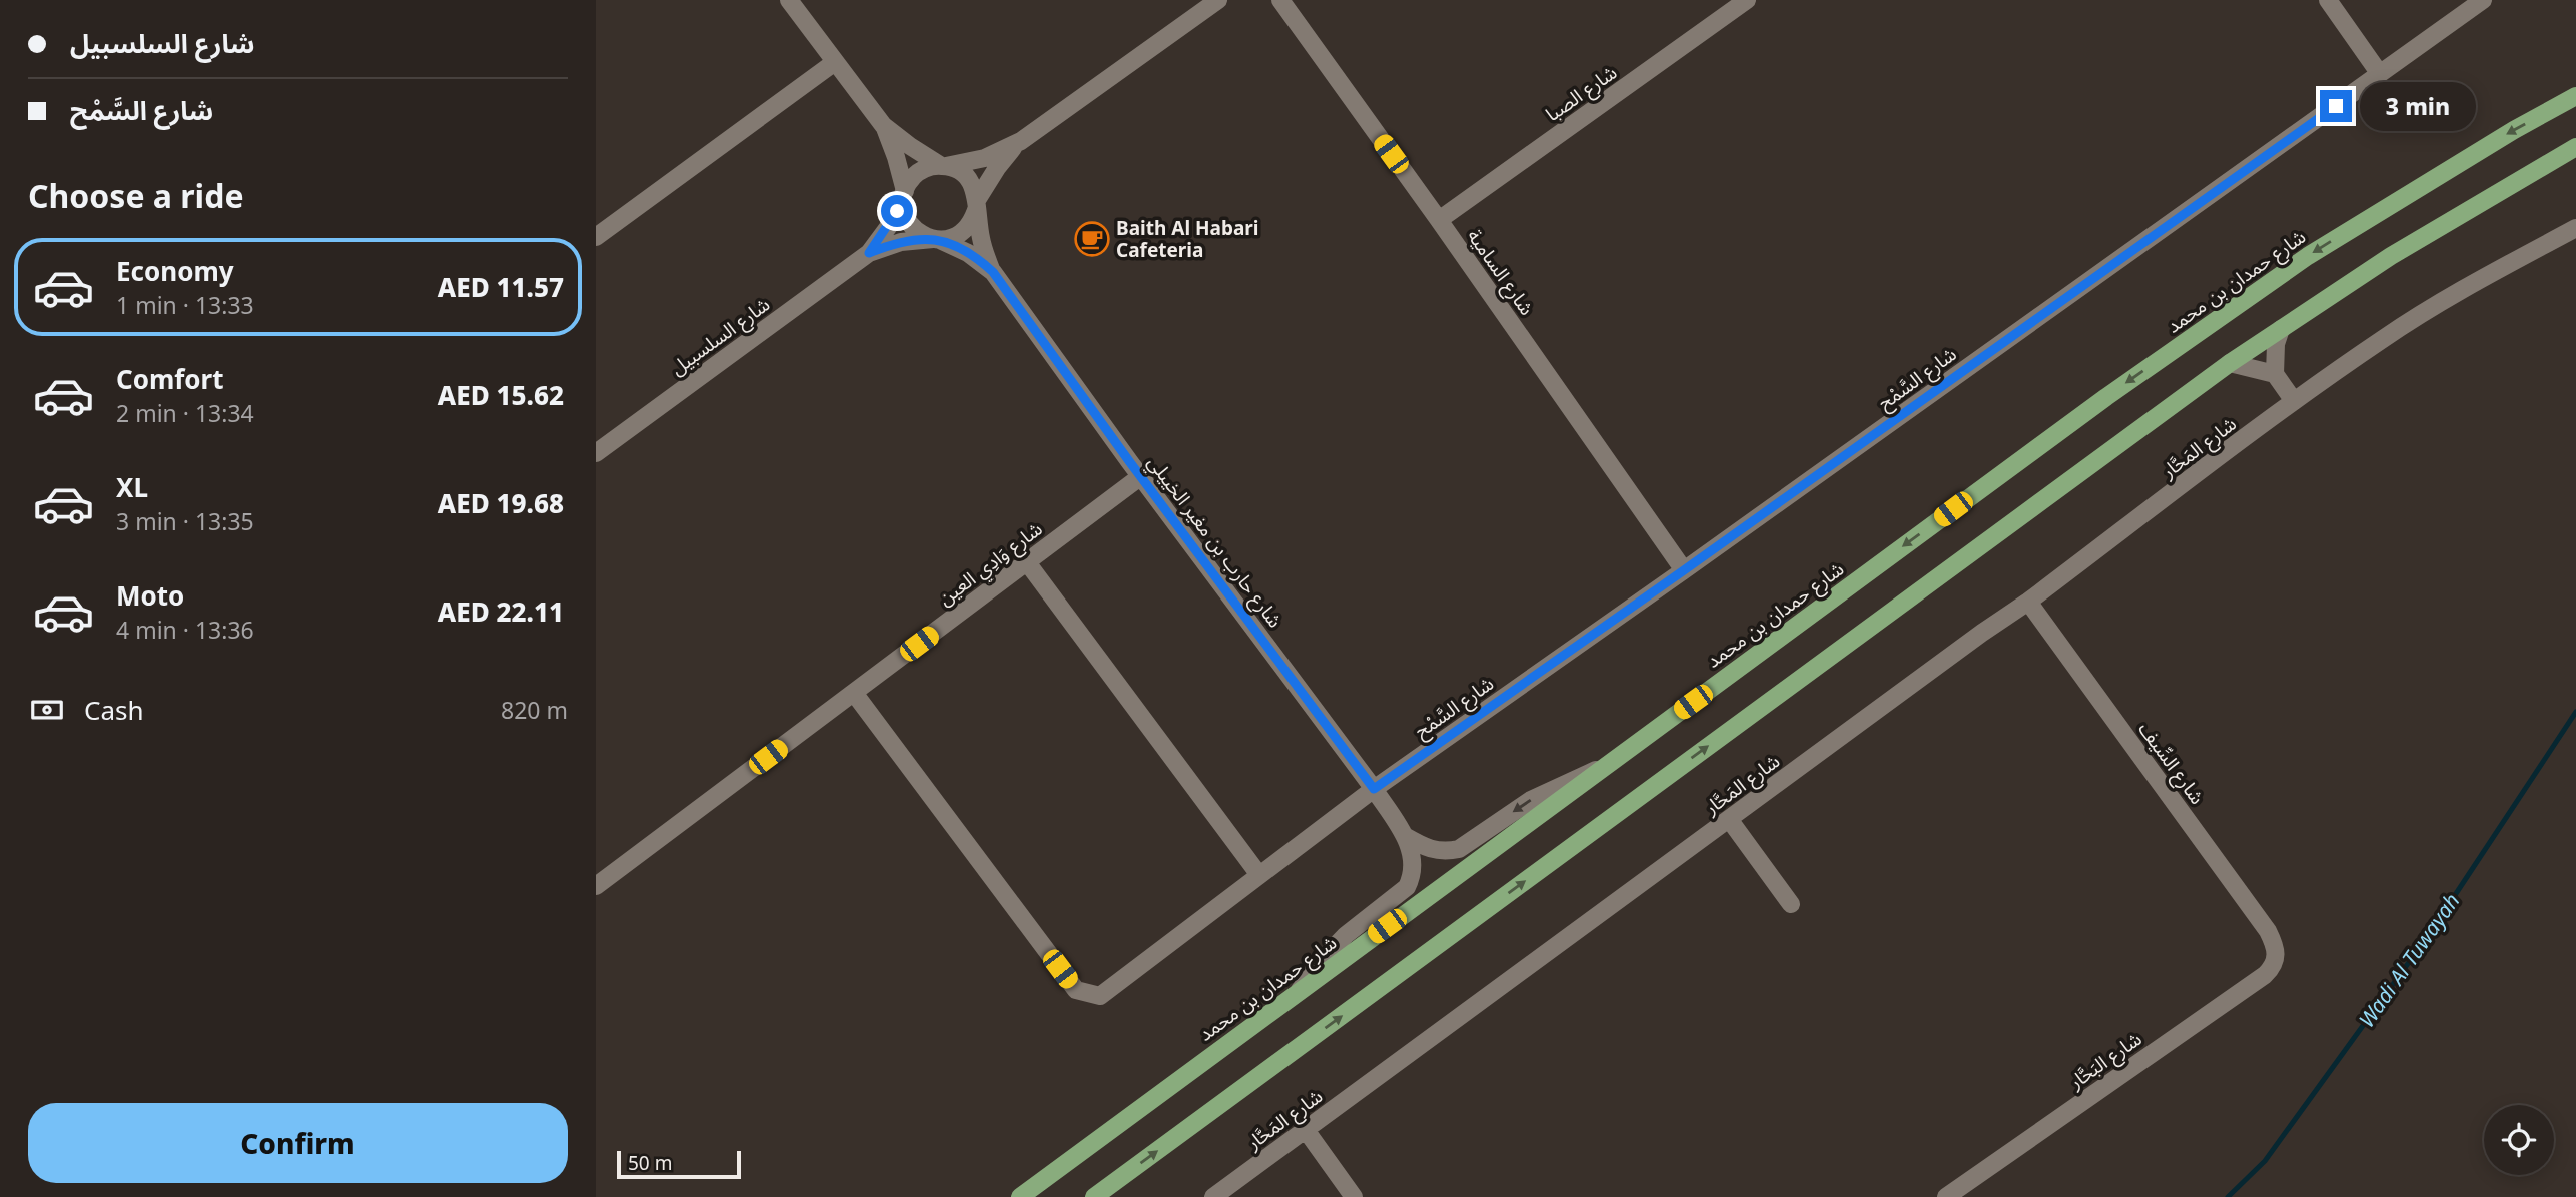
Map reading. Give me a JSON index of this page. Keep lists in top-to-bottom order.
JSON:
{
  "streets": {
    "main road": ["شارع حمدان بن محمد"],
    "street": [
      "شارع الصبا",
      "شارع السامية",
      "شارع السلسبيل",
      "شارع السَّمْح",
      "شارع المَحَّار",
      "شارع حارب بن مغير الخييلي",
      "شارع وَادِي العين",
      "شارع السِّيف",
      "شارع البَحَّار"
    ]
  },
  "crossings": [
    ["شارع الصبا", "شارع السامية"],
    ["شارع السامية", "شارع السَّمْح"],
    ["شارع حمدان بن محمد", "شارع حارب بن مغير الخييلي"],
    ["شارع السلسبيل", "شارع حارب بن مغير الخييلي"],
    ["شارع السَّمْح", "شارع حارب بن مغير الخييلي"],
    ["شارع السَّمْح", "شارع وَادِي العين"],
    ["شارع المَحَّار", "شارع السِّيف"],
    ["شارع حارب بن مغير الخييلي", "شارع وَادِي العين"],
    ["شارع السِّيف", "شارع البَحَّار"]
  ],
  "water": ["Wadi Al Tuwayah"],
  "places": {
    "cafe": ["Baith Al Habari Cafeteria"]
  },
  "scale_bar": "50 m",
  "page": {
    "banner": ["شارع السلسبيل", "شارع السَّمْح"],
    "bubble": "3 min",
    "heading": "Choose a ride",
    "list": [
      {
        "name": "Economy",
        "note": "1 min · 13:33",
        "value": "AED 11.57"
      },
      {
        "name": "Comfort",
        "note": "2 min · 13:34",
        "value": "AED 15.62"
      },
      {
        "name": "XL",
        "note": "3 min · 13:35",
        "value": "AED 19.68"
      },
      {
        "name": "Moto",
        "note": "4 min · 13:36",
        "value": "AED 22.11"
      }
    ],
    "pay": ["Cash", "820 m"],
    "buttons": "Confirm",
    "scale": "50 m"
  }
}
